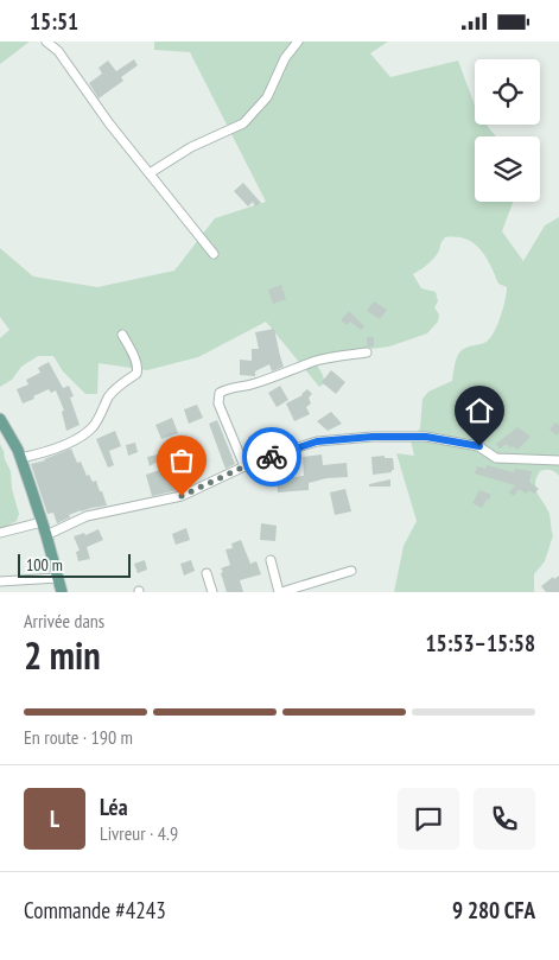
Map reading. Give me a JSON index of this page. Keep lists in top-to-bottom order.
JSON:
{
  "scale_bar": "100 m",
  "page": {
    "status": "15:51",
    "scale": "100 m",
    "heading": ["2 min", "Arrivée dans", "15:53–15:58"],
    "panel": [
      "Léa",
      "Livreur · 4.9",
      "Commande #4243",
      "9 280 CFA"
    ],
    "bar": "En route · 190 m",
    "round": "L"
  }
}
